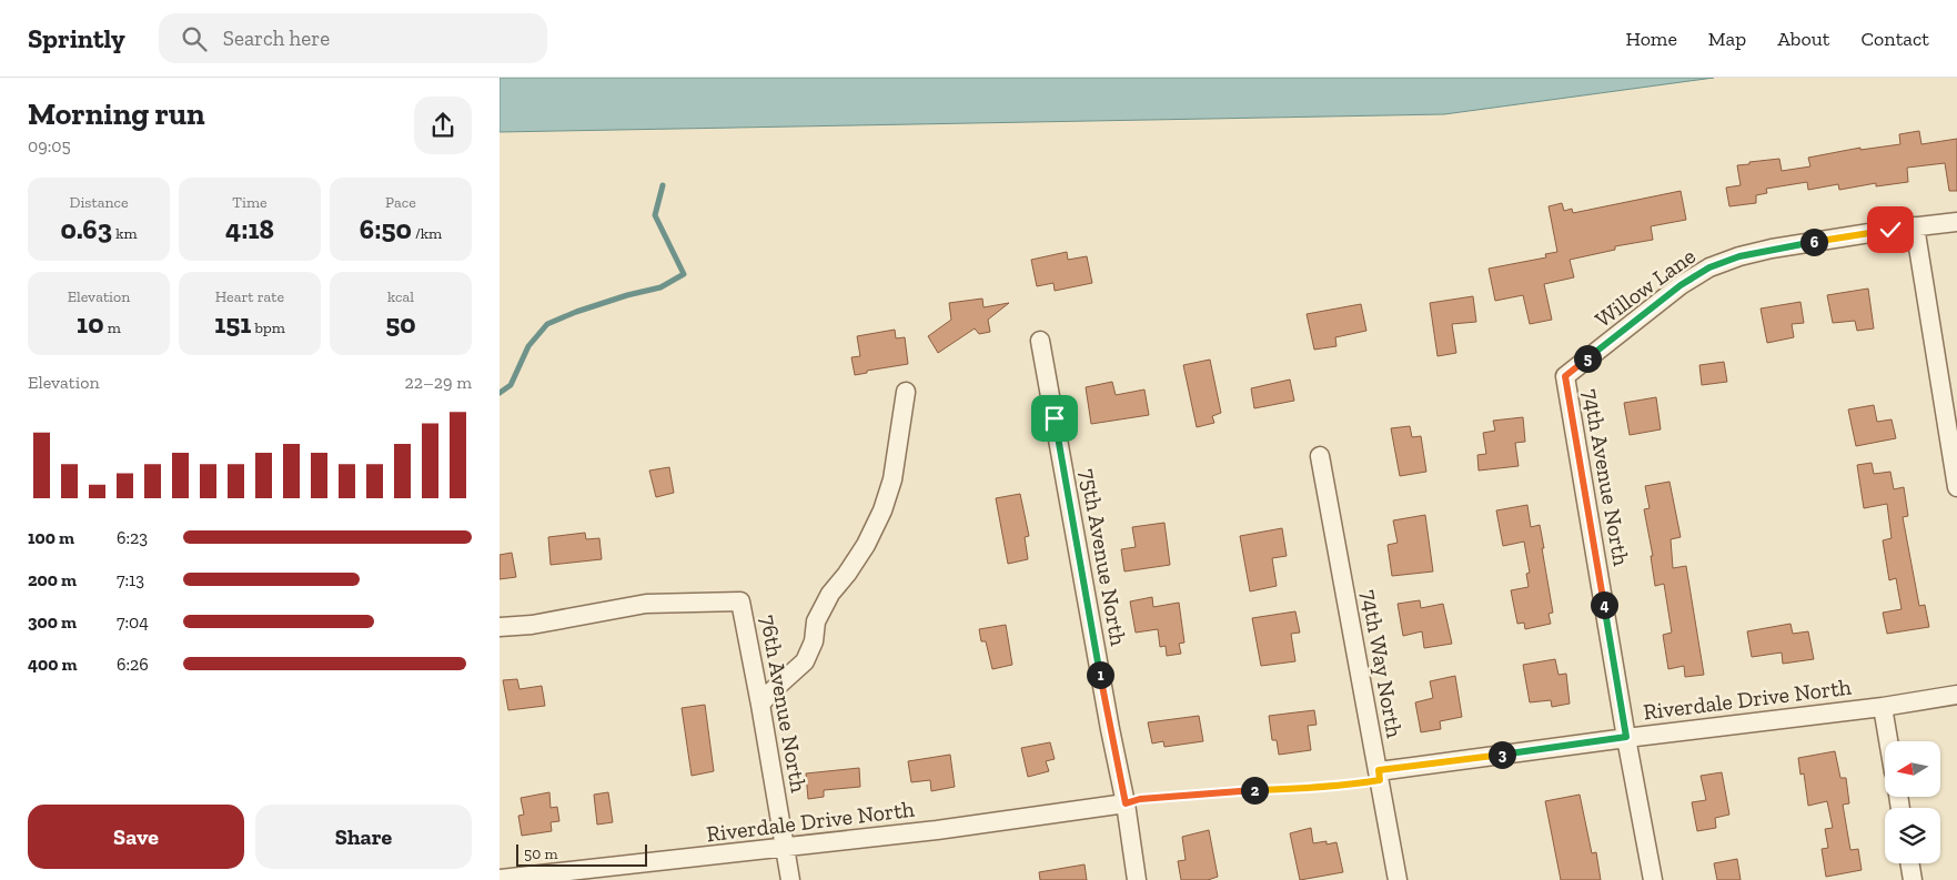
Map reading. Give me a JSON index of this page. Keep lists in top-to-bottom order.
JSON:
{
  "streets": {
    "street": [
      "Willow Lane",
      "74th Avenue North",
      "75th Avenue North",
      "74th Way North",
      "Riverdale Drive North",
      "76th Avenue North"
    ]
  },
  "crossings": [
    ["Willow Lane", "74th Avenue North"],
    ["74th Avenue North", "Riverdale Drive North"],
    ["75th Avenue North", "Riverdale Drive North"],
    ["74th Way North", "Riverdale Drive North"],
    ["Riverdale Drive North", "76th Avenue North"]
  ],
  "scale_bar": "50 m",
  "north": "left",
  "page": {
    "header": "Sprintly",
    "search": "Search here",
    "nav": [
      "Home",
      "Map",
      "About",
      "Contact"
    ],
    "heading": ["Morning run", "09:05"],
    "stats": [
      ["Distance", "0.63 km"],
      ["Time", "4:18"],
      ["Pace", "6:50 /km"],
      ["Elevation", "10 m"],
      ["Heart rate", "151 bpm"],
      ["kcal", "50"]
    ],
    "pins": [
      "6",
      "5",
      "4",
      "1",
      "3",
      "2"
    ],
    "chart": ["Elevation", "22–29 m"],
    "list": [
      {
        "name": "100 m",
        "note": "6:23"
      },
      {
        "name": "200 m",
        "note": "7:13"
      },
      {
        "name": "300 m",
        "note": "7:04"
      },
      {
        "name": "400 m",
        "note": "6:26"
      }
    ],
    "buttons": ["Save", "Share"],
    "scale": "50 m"
  }
}
